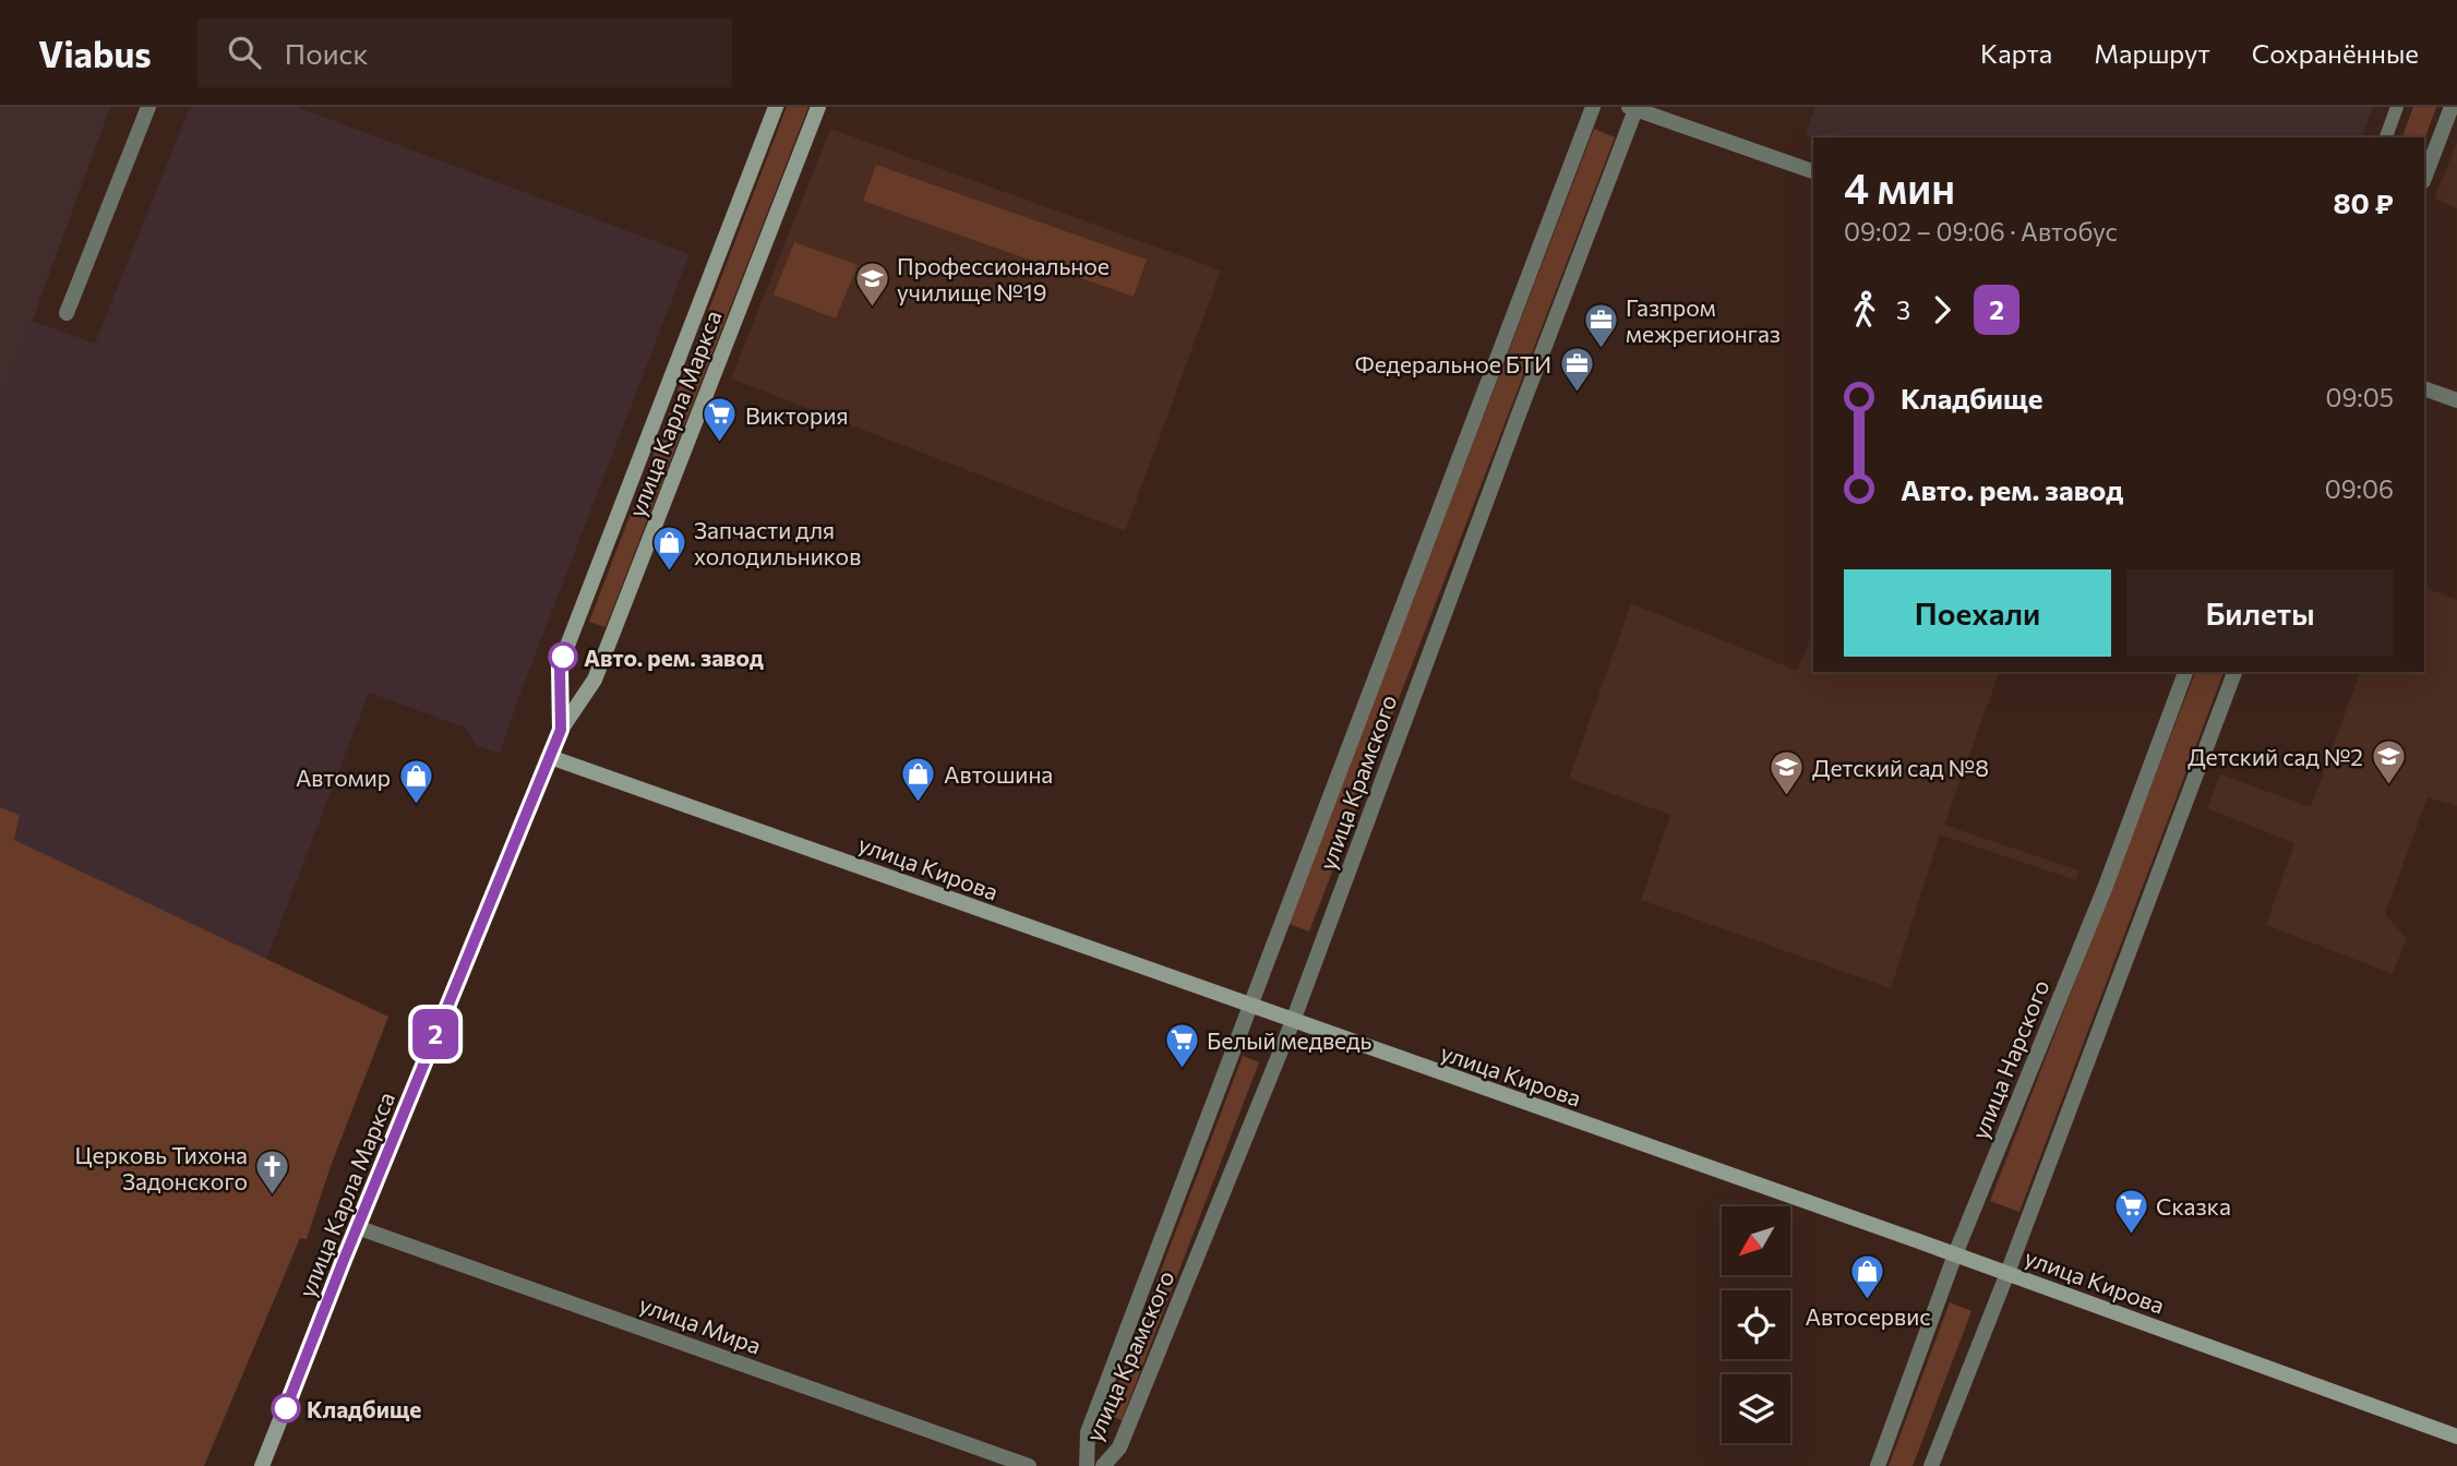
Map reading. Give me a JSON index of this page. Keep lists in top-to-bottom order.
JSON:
{
  "streets": {
    "main road": ["улица Карла Маркса", "улица Кирова"],
    "street": ["улица Крамского", "улица Нарского", "улица Мира"]
  },
  "crossings": [
    ["улица Карла Маркса", "улица Кирова"],
    ["улица Карла Маркса", "улица Мира"],
    ["улица Крамского", "улица Кирова"],
    ["улица Кирова", "улица Нарского"]
  ],
  "places": {
    "school or university": ["Профессиональное училище №19", "Детский сад №2", "Детский сад №8"],
    "office": ["Газпром межрегионгаз", "Федеральное БТИ"],
    "supermarket": ["Виктория", "Белый медведь", "Сказка"],
    "shop": [
      "Запчасти для холодильников",
      "Автошина",
      "Автомир",
      "Автосервис"
    ],
    "other": ["Авто. рем. завод", "Кладбище"],
    "church": ["Церковь Тихона Задонского"]
  },
  "lines": ["bus line 2"],
  "north": "bottom left",
  "page": {
    "header": "Viabus",
    "search": "Поиск",
    "nav": ["Карта", "Маршрут", "Сохранённые"],
    "on_map": "2",
    "heading": ["4 мин", "09:02 – 09:06 · Автобус", "80 ₽"],
    "legs": ["3", "2"],
    "list": [
      {
        "name": "Кладбище",
        "value": "09:05"
      },
      {
        "name": "Авто. рем. завод",
        "value": "09:06"
      }
    ],
    "buttons": ["Поехали", "Билеты"]
  }
}
